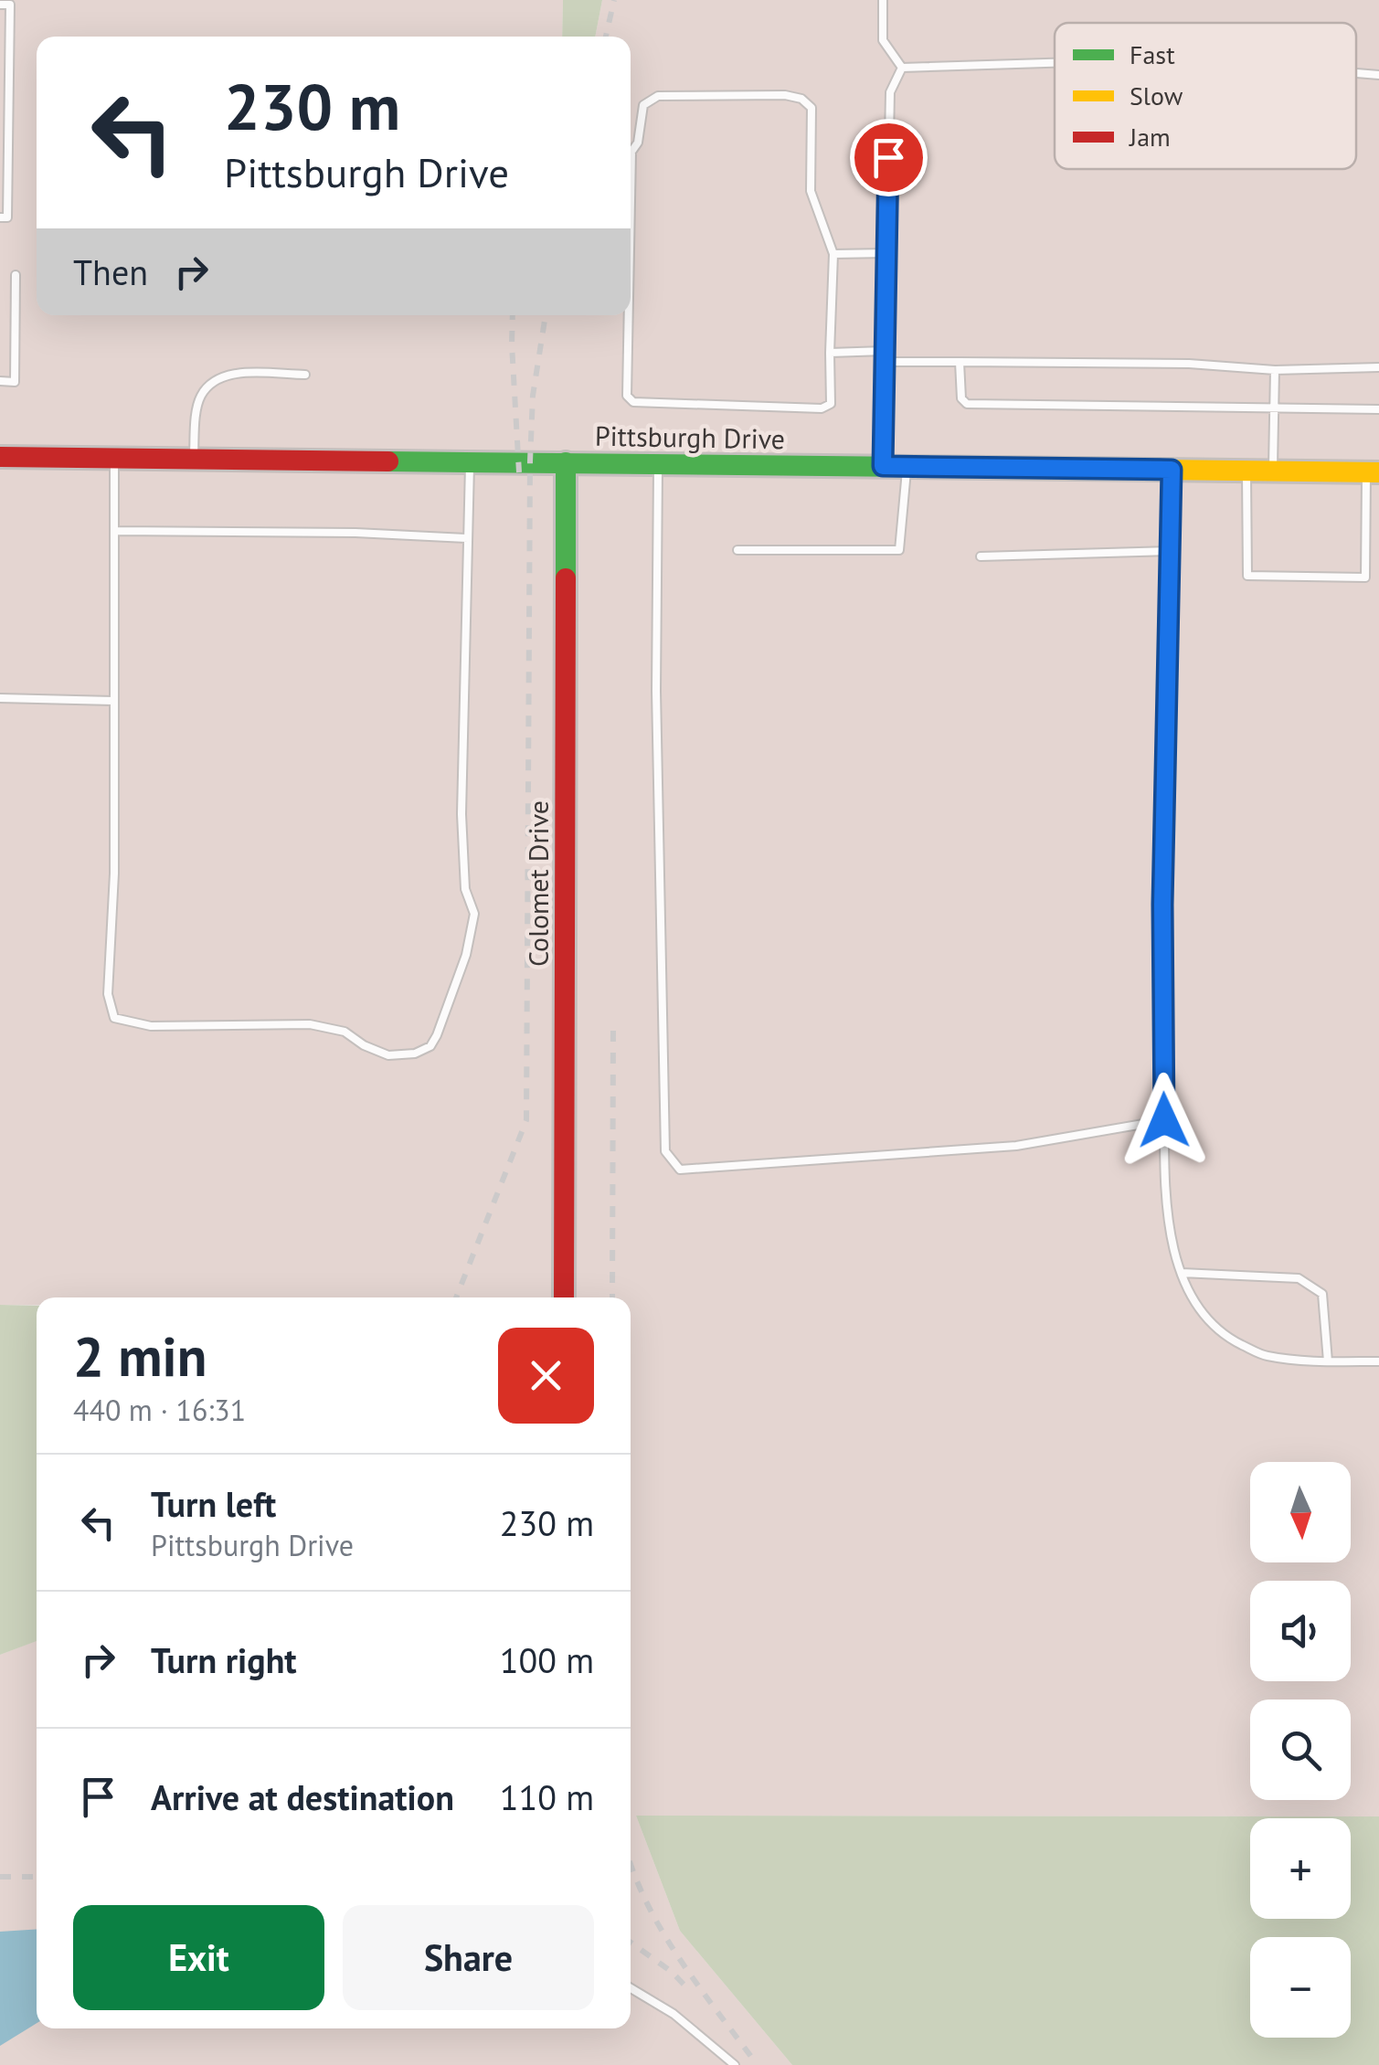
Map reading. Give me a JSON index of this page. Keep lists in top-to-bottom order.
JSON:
{
  "streets": {
    "street": ["Pittsburgh Drive", "Colomet Drive"]
  },
  "crossings": [
    ["Pittsburgh Drive", "Colomet Drive"]
  ],
  "legend": ["Fast", "Slow", "Jam"],
  "north": "bottom",
  "page": {
    "turn": ["230 m", "Pittsburgh Drive"],
    "then": "Then",
    "heading": ["2 min", "440 m · 16:31"],
    "list": [
      {
        "name": "Turn left",
        "note": "Pittsburgh Drive",
        "value": "230 m"
      },
      {
        "name": "Turn right",
        "value": "100 m"
      },
      {
        "name": "Arrive at destination",
        "value": "110 m"
      }
    ],
    "map_buttons": ["+", "−"],
    "buttons": ["Exit", "Share"]
  }
}
